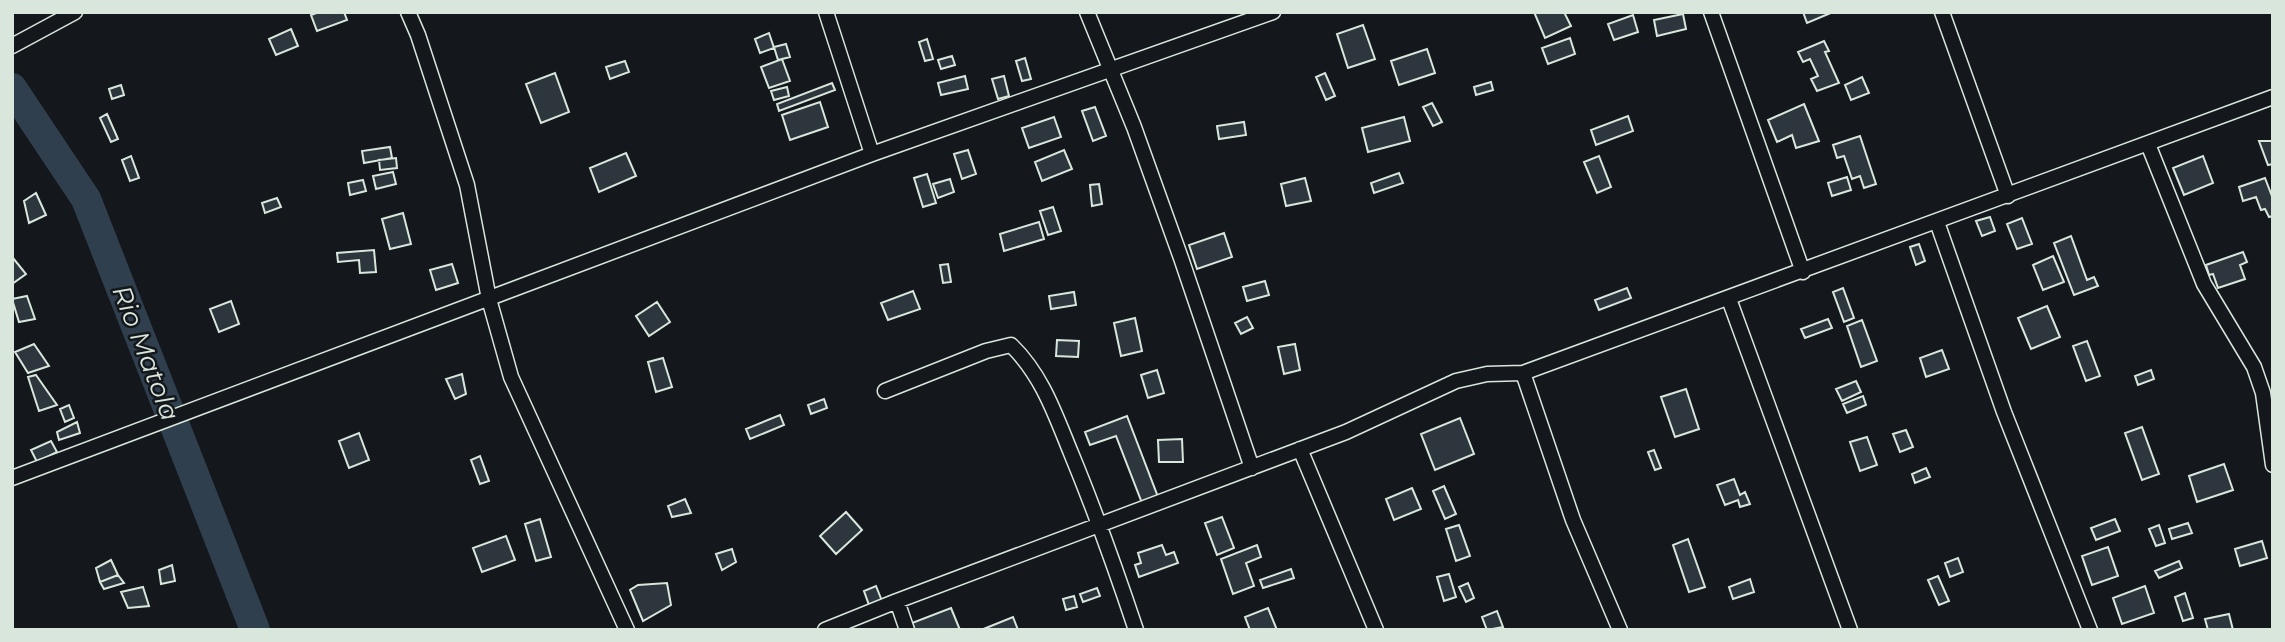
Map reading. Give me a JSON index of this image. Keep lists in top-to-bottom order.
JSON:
{
  "water": ["Rio Matola"]
}
